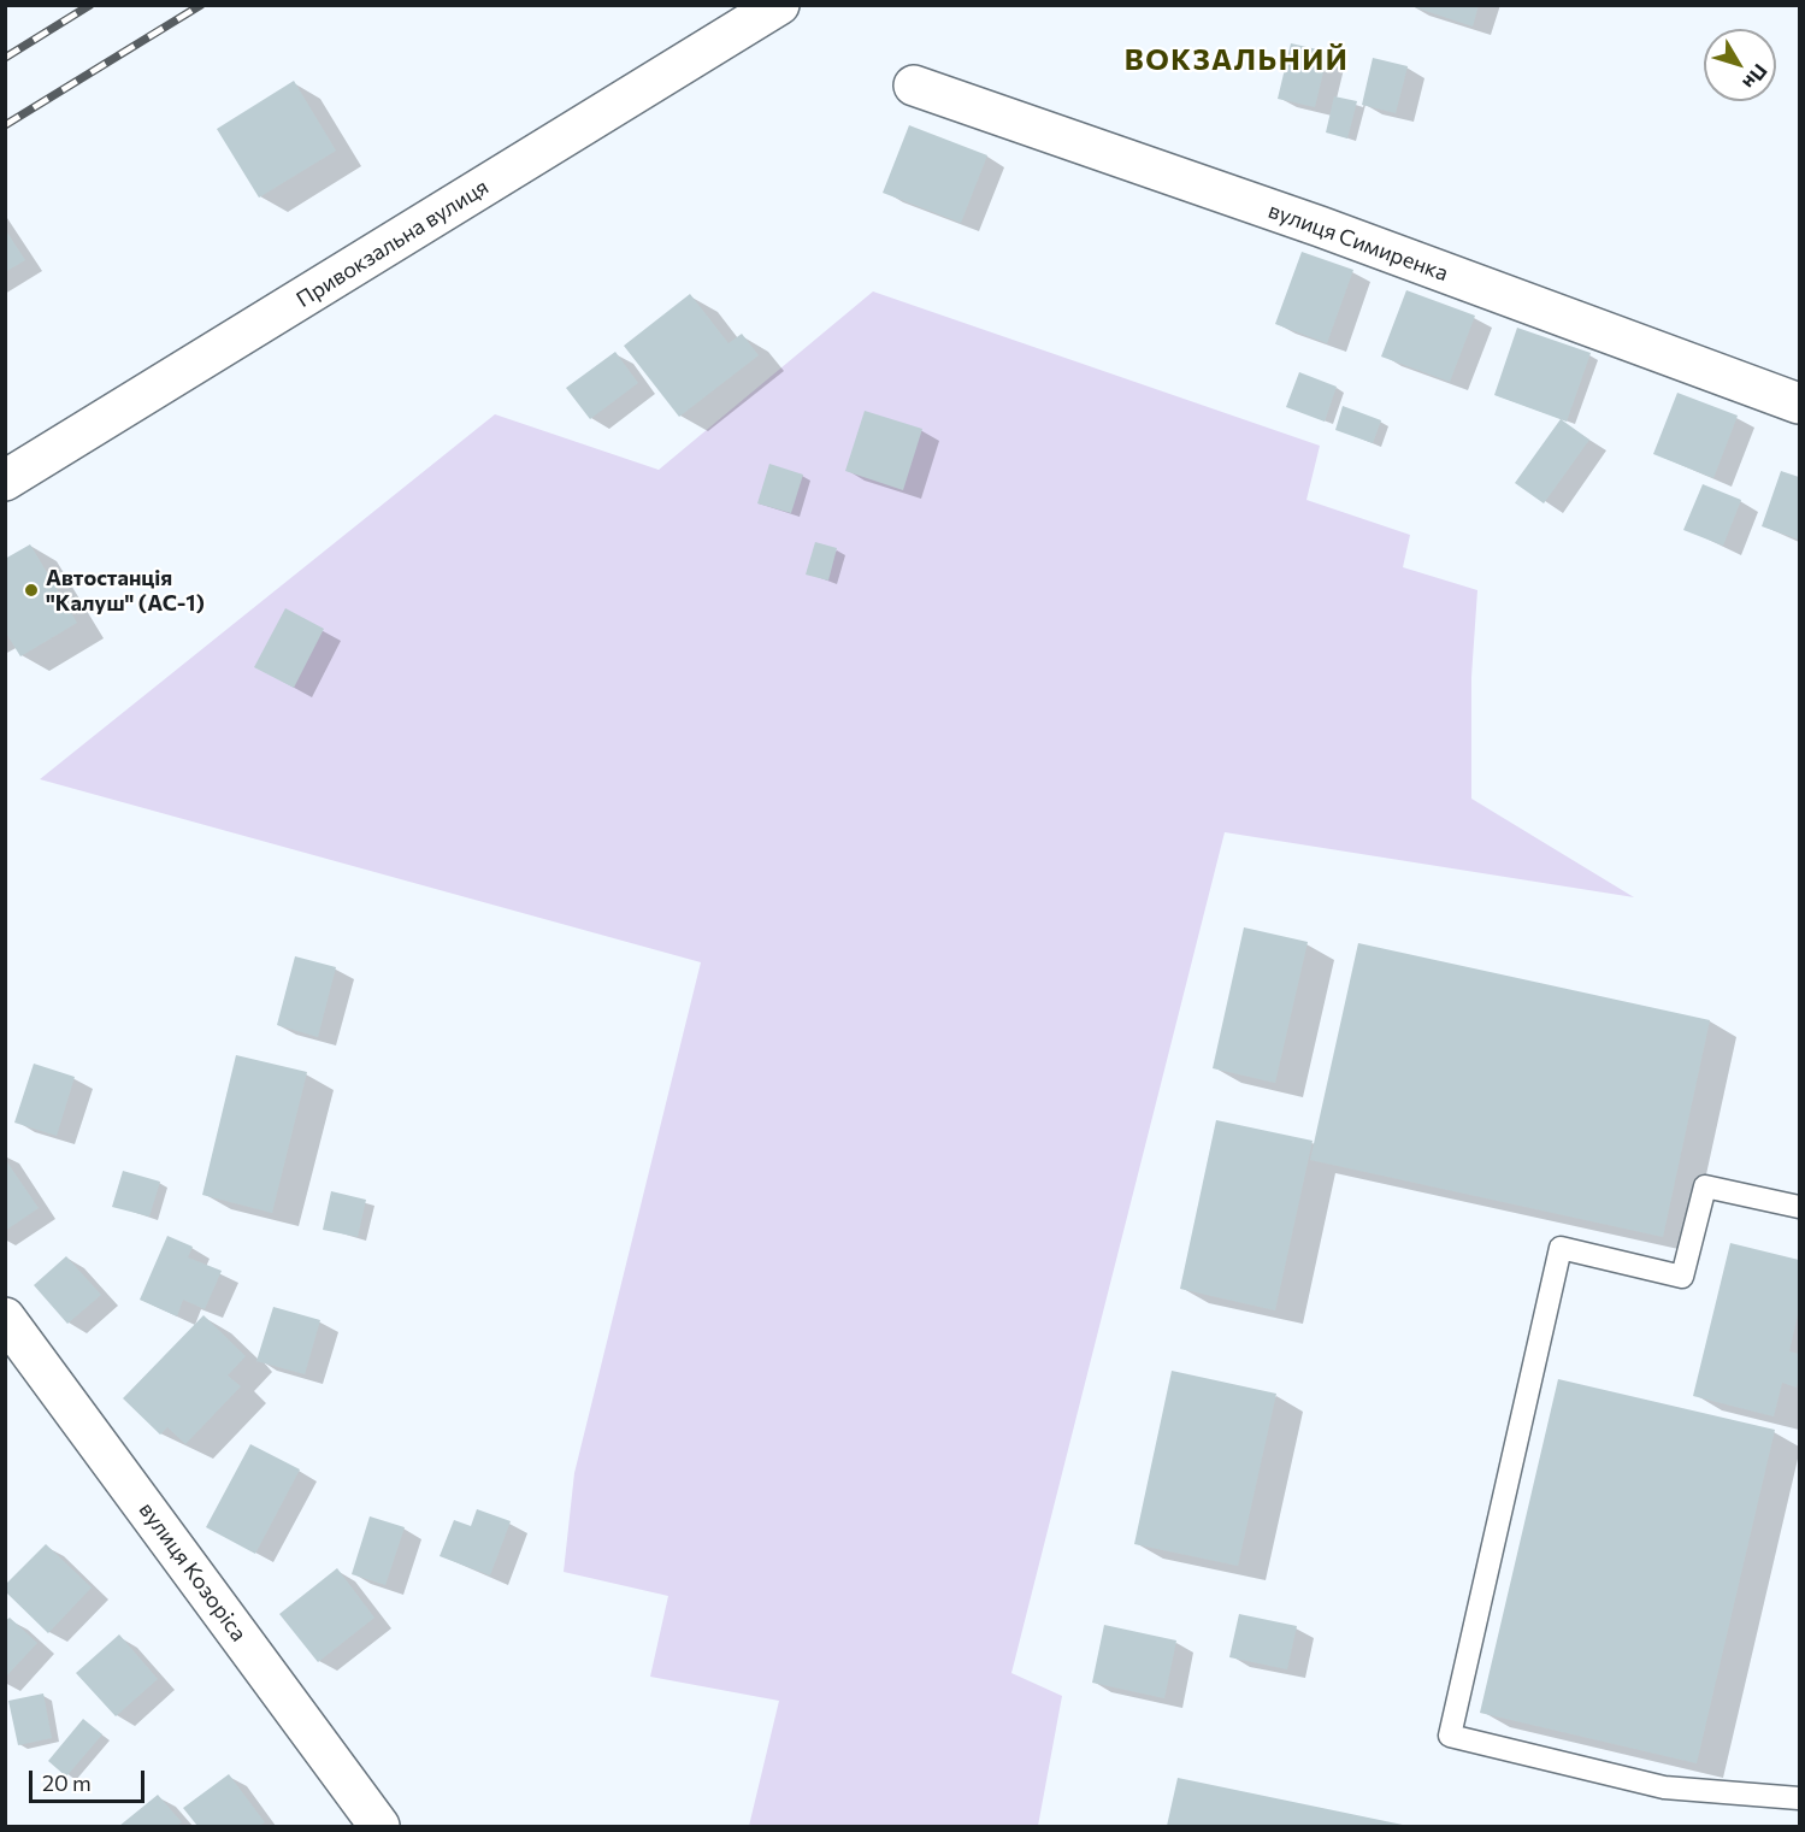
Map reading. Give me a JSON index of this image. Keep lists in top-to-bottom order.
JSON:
{
  "streets": {
    "street": ["вулиця Симиренка", "Привокзальна вулиця", "вулиця Козоріса"]
  },
  "districts": ["ВОКЗАЛЬНИЙ"],
  "places": ["Автостанція \"Калуш\" (АС-1)"],
  "scale_bar": "20 m",
  "north": "bottom right"
}
